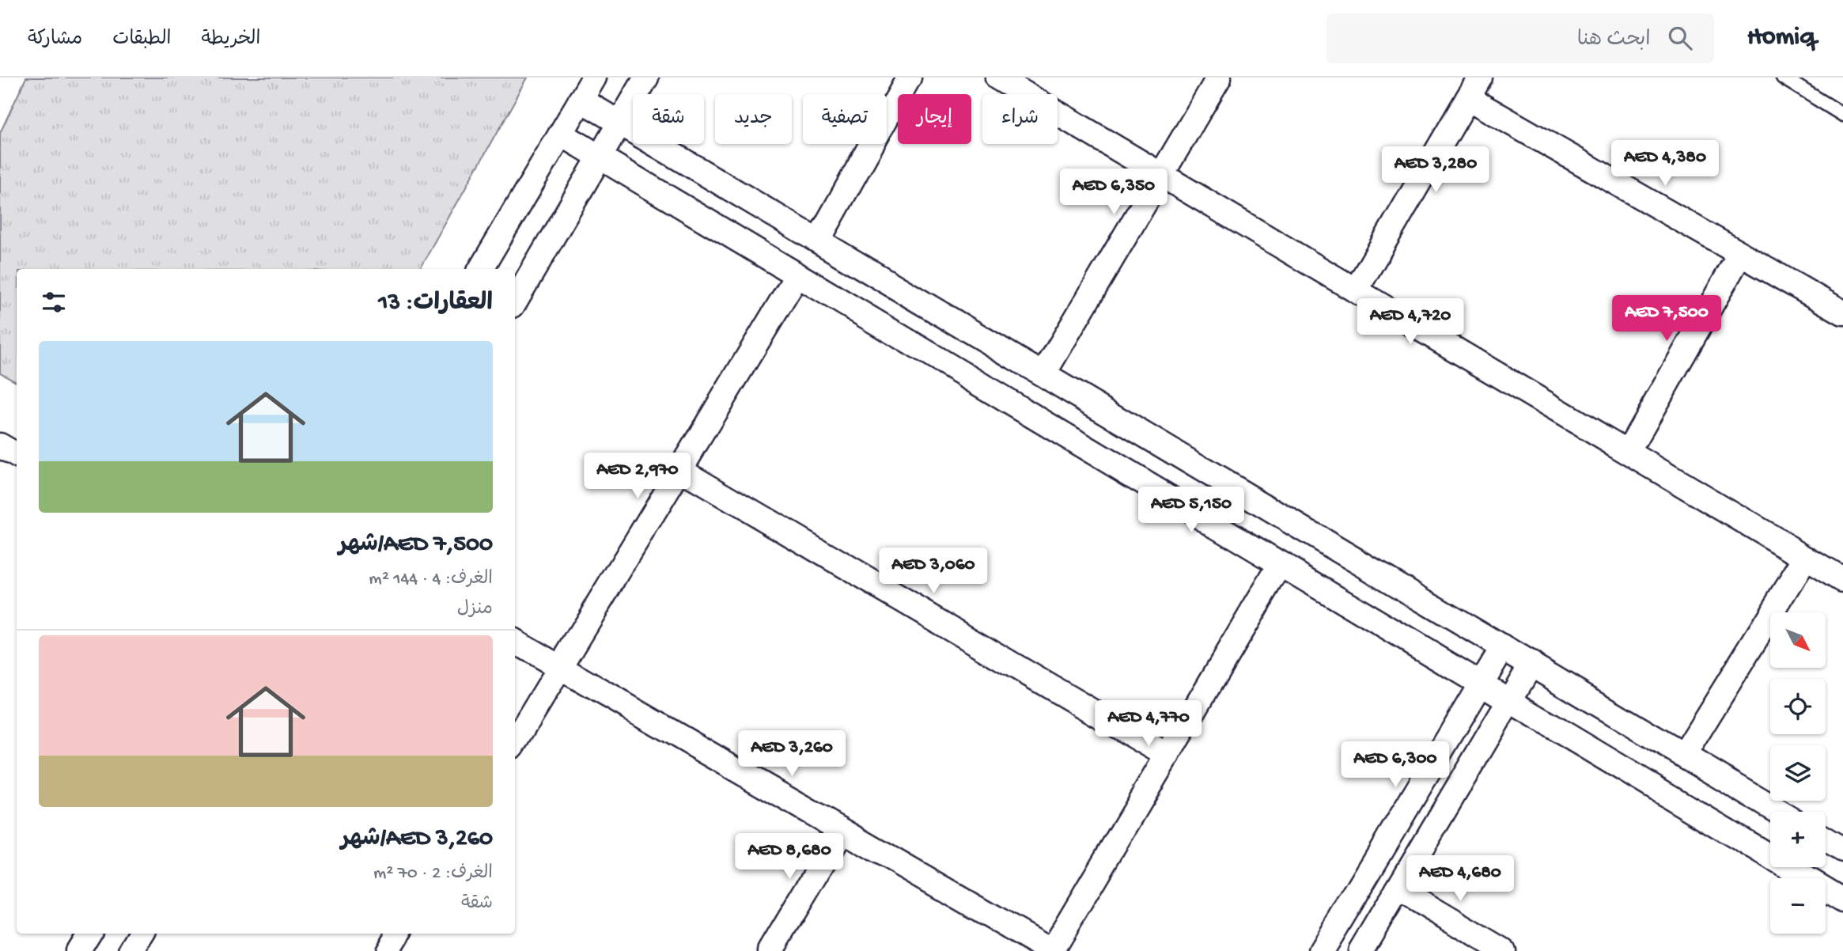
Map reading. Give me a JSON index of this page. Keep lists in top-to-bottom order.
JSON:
{
  "north": "bottom right",
  "page": {
    "header": "Homiq",
    "search": "ابحث هنا",
    "nav": ["الخريطة", "الطبقات", "مشاركة"],
    "chip": [
      "شراء",
      "إيجار",
      "تصفية",
      "جديد",
      "شقة"
    ],
    "price": [
      "AED 4,380",
      "AED 3,280",
      "AED 6,350",
      "AED 7,500",
      "AED 4,720",
      "AED 2,970",
      "AED 5,150",
      "AED 3,060",
      "AED 4,770",
      "AED 3,260",
      "AED 6,300",
      "AED 8,680",
      "AED 4,680"
    ],
    "heading": "العقارات: 13",
    "list": [
      {
        "name": "AED 7,500/شهر",
        "note": "الغرف: 4 · 144 m² · منزل"
      },
      {
        "name": "AED 3,260/شهر",
        "note": "الغرف: 2 · 70 m² · شقة"
      }
    ],
    "map_buttons": ["+", "−"]
  }
}
